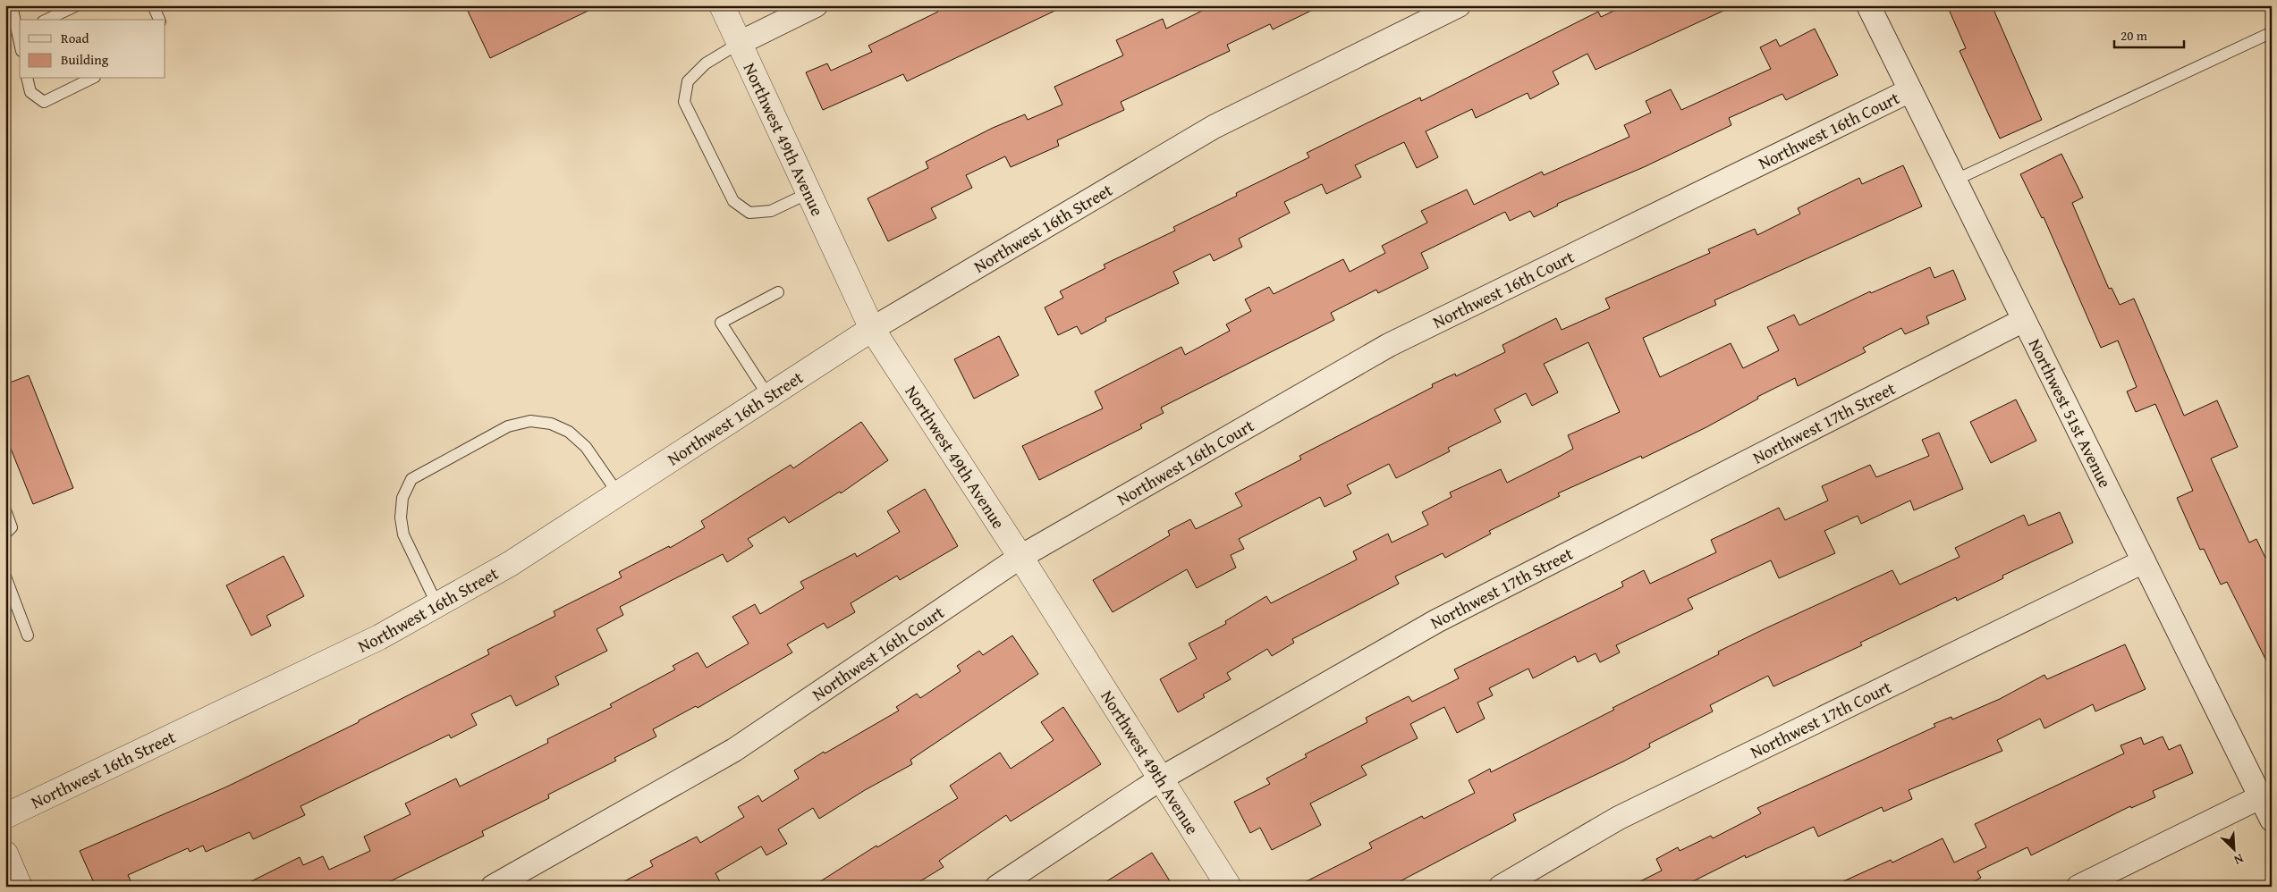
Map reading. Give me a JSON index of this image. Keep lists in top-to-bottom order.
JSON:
{
  "streets": {
    "street": [
      "Northwest 16th Court",
      "Northwest 49th Avenue",
      "Northwest 16th Street",
      "Northwest 51st Avenue",
      "Northwest 17th Street",
      "Northwest 17th Court"
    ]
  },
  "crossings": [
    ["Northwest 16th Court", "Northwest 49th Avenue"],
    ["Northwest 16th Court", "Northwest 51st Avenue"],
    ["Northwest 49th Avenue", "Northwest 16th Street"],
    ["Northwest 49th Avenue", "Northwest 17th Street"],
    ["Northwest 51st Avenue", "Northwest 17th Street"],
    ["Northwest 51st Avenue", "Northwest 17th Court"]
  ],
  "legend": ["Road", "Building"],
  "scale_bar": "20 m",
  "north": "bottom right"
}
